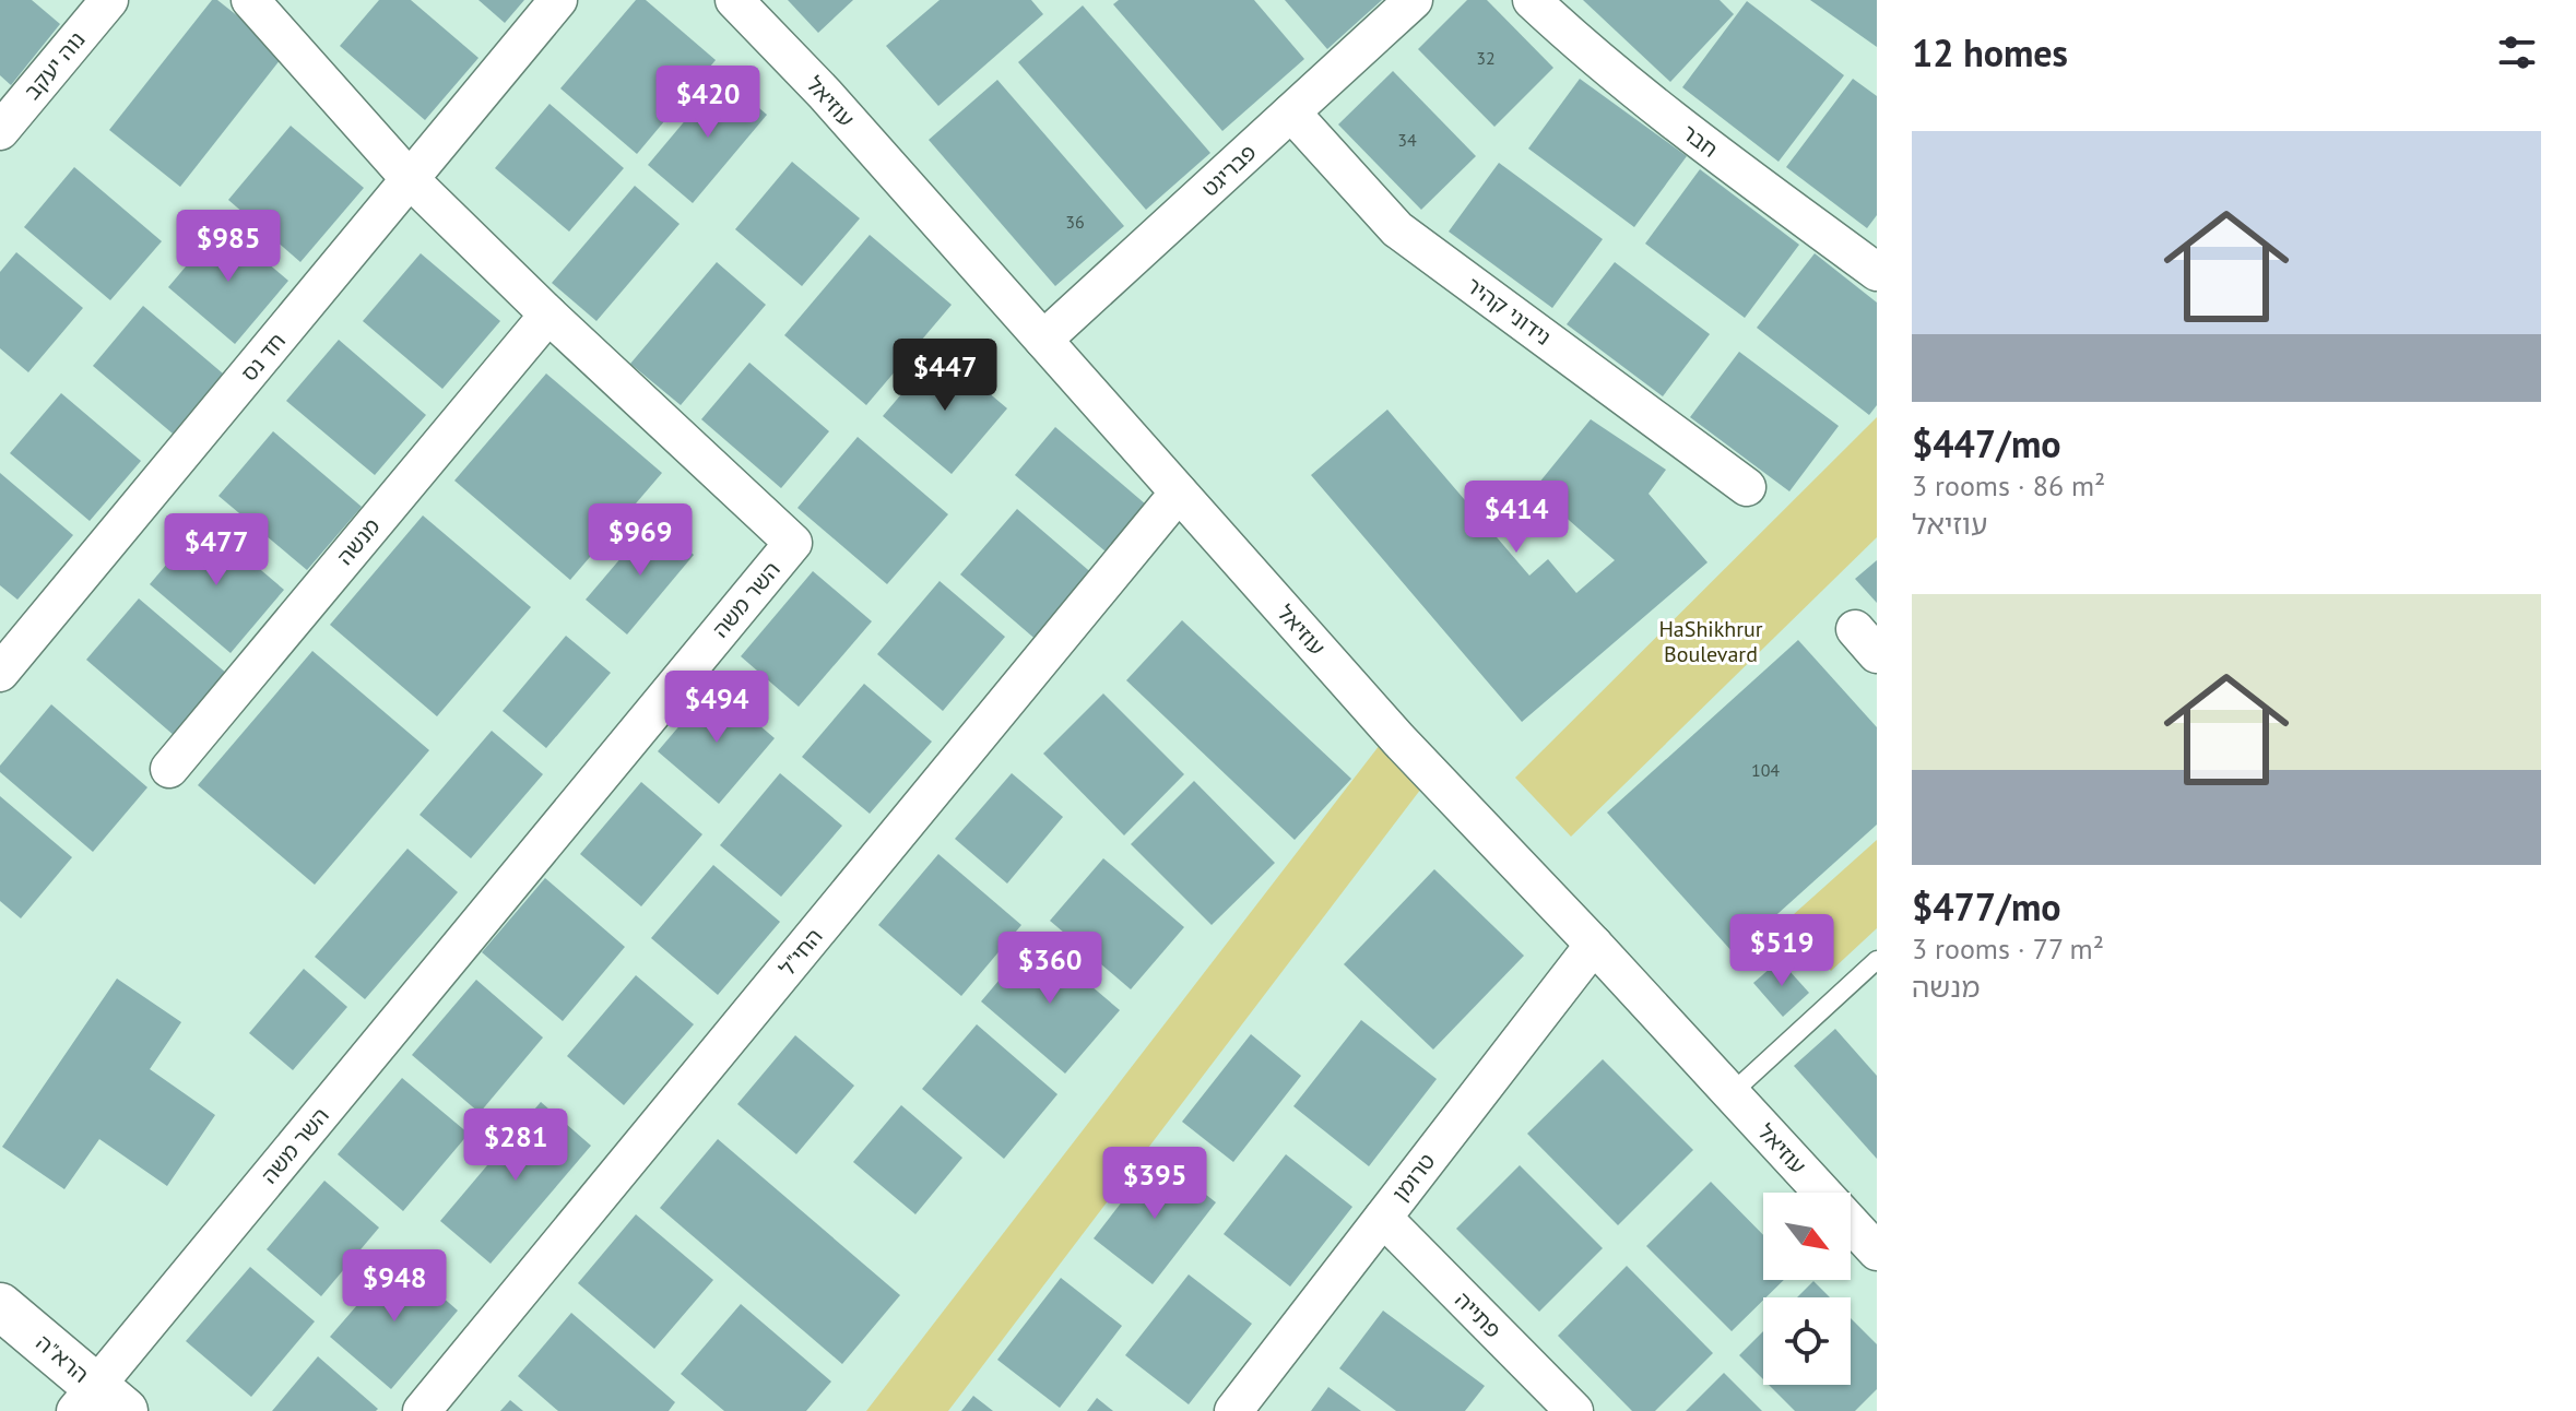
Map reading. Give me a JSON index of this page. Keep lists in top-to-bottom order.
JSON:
{
  "streets": {
    "street": [
      "נוה יעקב",
      "עוזיאל",
      "חבר",
      "פבריגט",
      "נידוני קהיר",
      "חד נס",
      "מנשה",
      "השר משה",
      "החי\"ל",
      "טרומן",
      "פתייה",
      "הרא\"ה"
    ]
  },
  "crossings": [
    ["עוזיאל", "פבריגט"],
    ["עוזיאל", "החי\"ל"],
    ["עוזיאל", "טרומן"],
    ["פבריגט", "נידוני קהיר"],
    ["חד נס", "השר משה"],
    ["מנשה", "השר משה"],
    ["השר משה", "הרא\"ה"],
    ["טרומן", "פתייה"]
  ],
  "parks": ["HaShikhrur Boulevard"],
  "house_numbers": [
    "32",
    "34",
    "36",
    "104"
  ],
  "north": "bottom right",
  "page": {
    "heading": "12 homes",
    "price": [
      "$420",
      "$985",
      "$447",
      "$414",
      "$969",
      "$477",
      "$494",
      "$519",
      "$360",
      "$281",
      "$395",
      "$948"
    ],
    "list": [
      {
        "name": "$447/mo",
        "note": "3 rooms · 86 m² · עוזיאל"
      },
      {
        "name": "$477/mo",
        "note": "3 rooms · 77 m² · מנשה"
      }
    ]
  }
}
